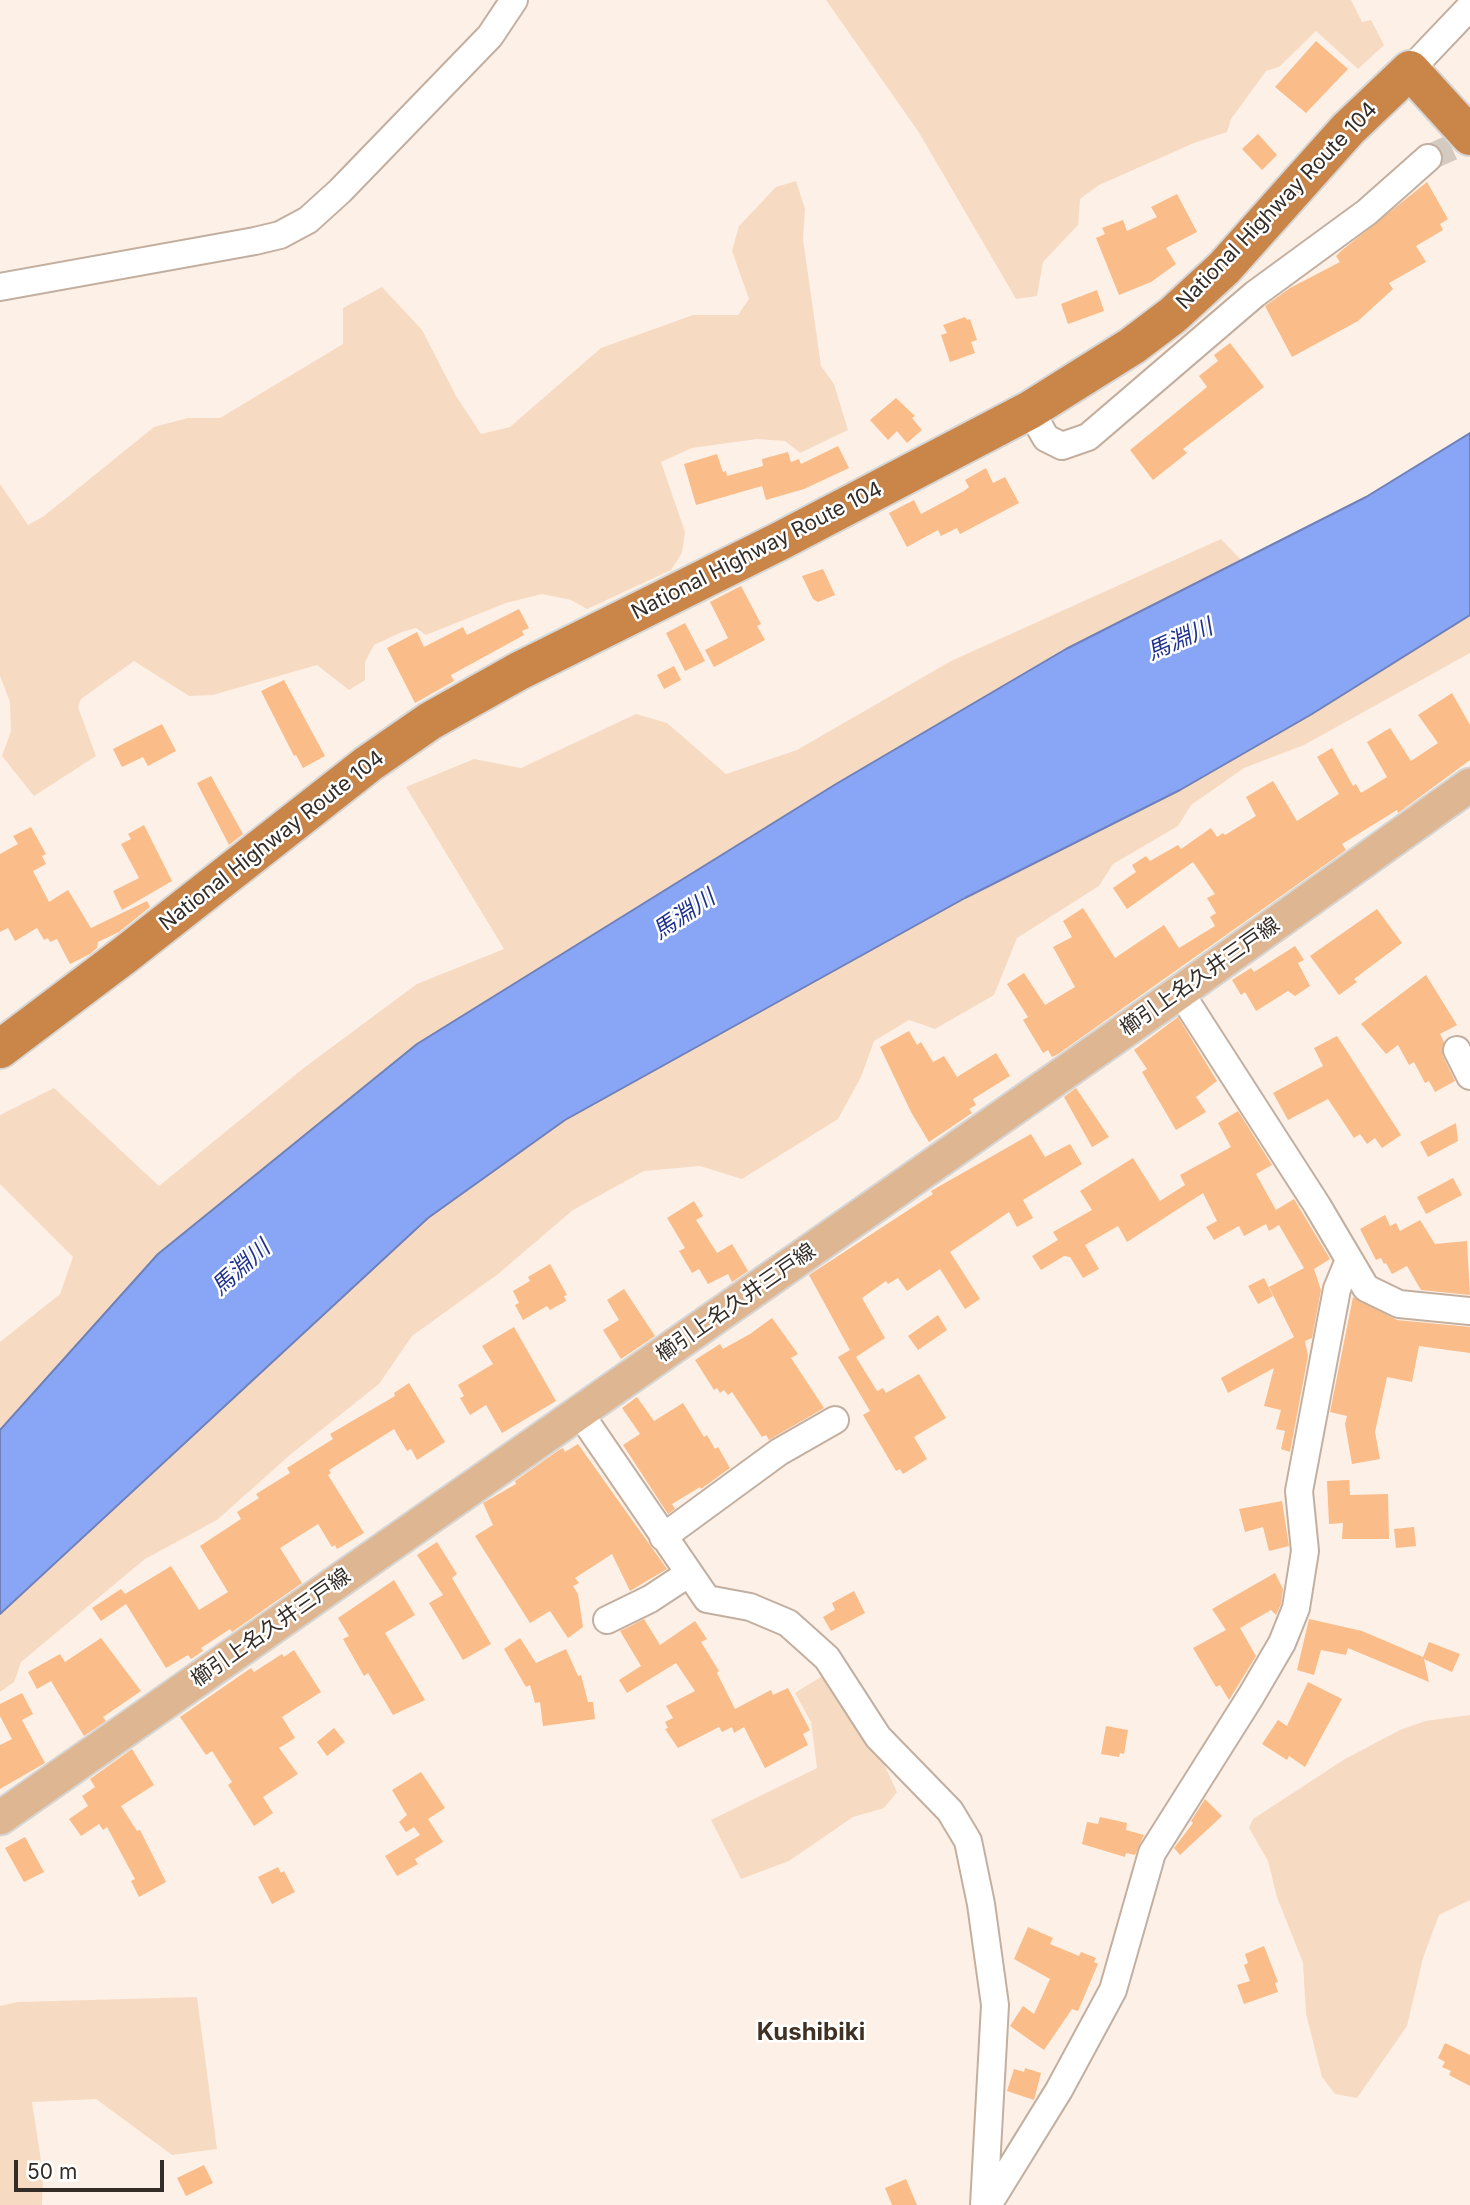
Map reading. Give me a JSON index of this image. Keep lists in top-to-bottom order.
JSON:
{
  "streets": {
    "highway": ["National Highway Route 104"],
    "main road": ["櫛引上名久井三戸線"]
  },
  "districts": ["Kushibiki"],
  "water": ["馬淵川"],
  "scale_bar": "50 m"
}
